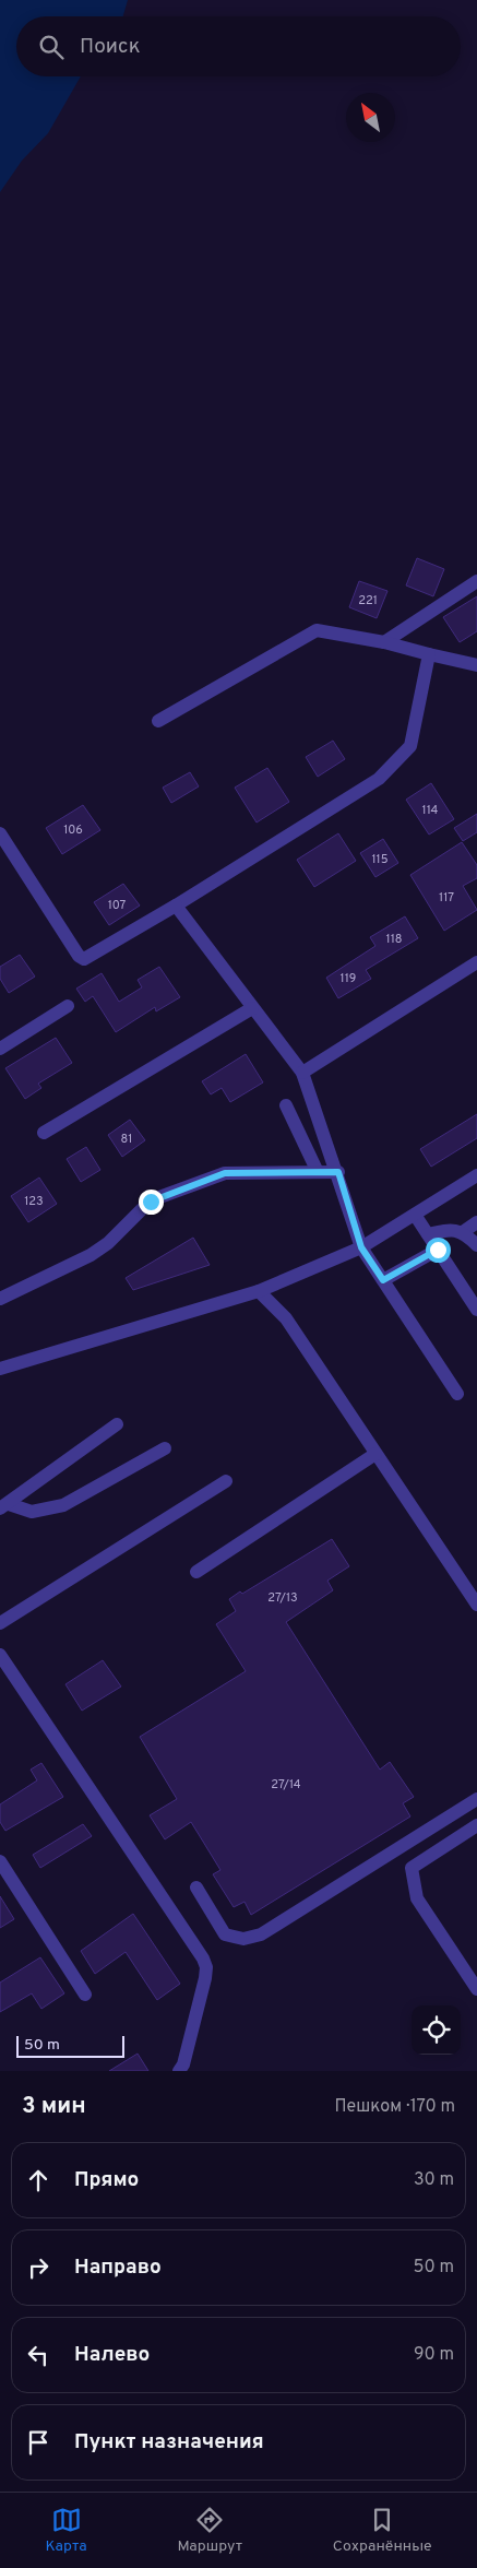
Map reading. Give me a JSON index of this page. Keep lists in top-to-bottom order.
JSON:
{
  "house_numbers": [
    "221",
    "114",
    "106",
    "115",
    "117",
    "107",
    "118",
    "119",
    "81",
    "123",
    "27/13",
    "27/14"
  ],
  "scale_bar": "50 m",
  "north": "top left",
  "page": {
    "search": "Поиск",
    "scale": "50 m",
    "heading": ["3 мин", "Пешком · 170 m"],
    "list": [
      ["Прямо", "30 m"],
      ["Направо", "50 m"],
      ["Налево", "90 m"],
      "Пункт назначения"
    ],
    "nav": ["Карта", "Маршрут", "Сохранённые"]
  }
}
